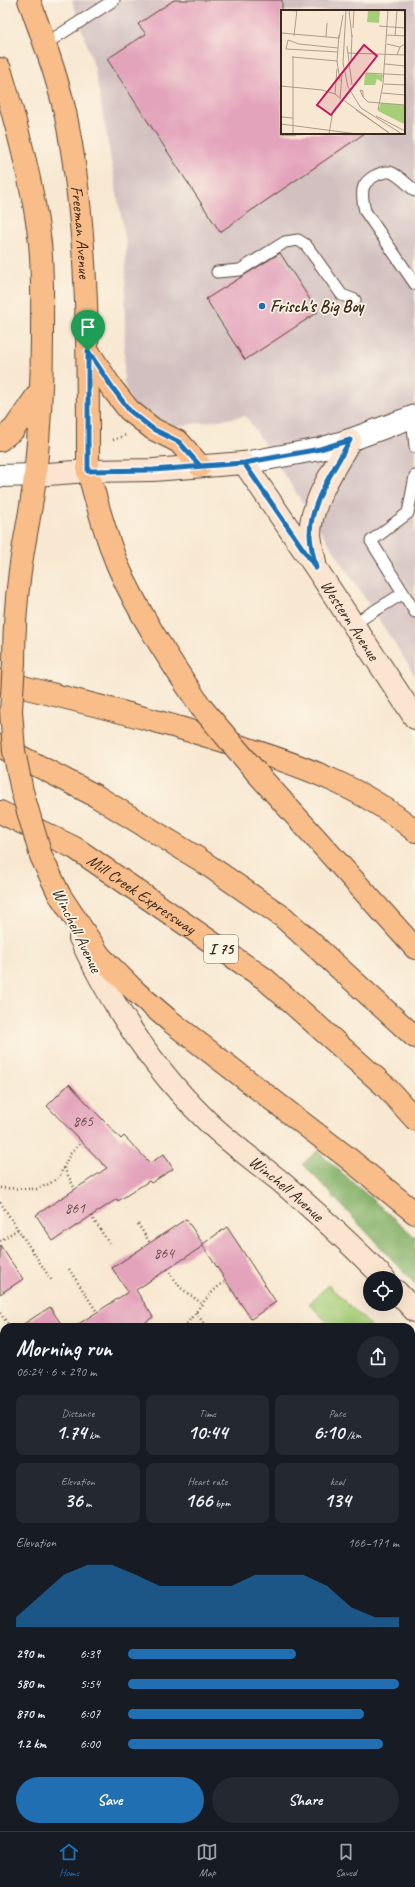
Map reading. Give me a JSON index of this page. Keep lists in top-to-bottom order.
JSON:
{
  "streets": {
    "main road": [
      "Freeman Avenue",
      "Western Avenue",
      "Mill Creek Expressway",
      "Winchell Avenue",
      "I 75"
    ]
  },
  "places": ["Frisch's Big Boy"],
  "house_numbers": ["865", "861", "864"],
  "page": {
    "heading": ["Morning run", "06:24 · 6 × 290 m"],
    "stats": [
      ["Distance", "1.74 km"],
      ["Time", "10:44"],
      ["Pace", "6:10 /km"],
      ["Elevation", "36 m"],
      ["Heart rate", "166 bpm"],
      ["kcal", "134"]
    ],
    "chart": ["Elevation", "166–171 m"],
    "list": [
      {
        "name": "290 m",
        "note": "6:39"
      },
      {
        "name": "580 m",
        "note": "5:54"
      },
      {
        "name": "870 m",
        "note": "6:07"
      },
      {
        "name": "1.2 km",
        "note": "6:00"
      }
    ],
    "buttons": ["Save", "Share"],
    "tabs": ["Home", "Map", "Saved"]
  }
}
